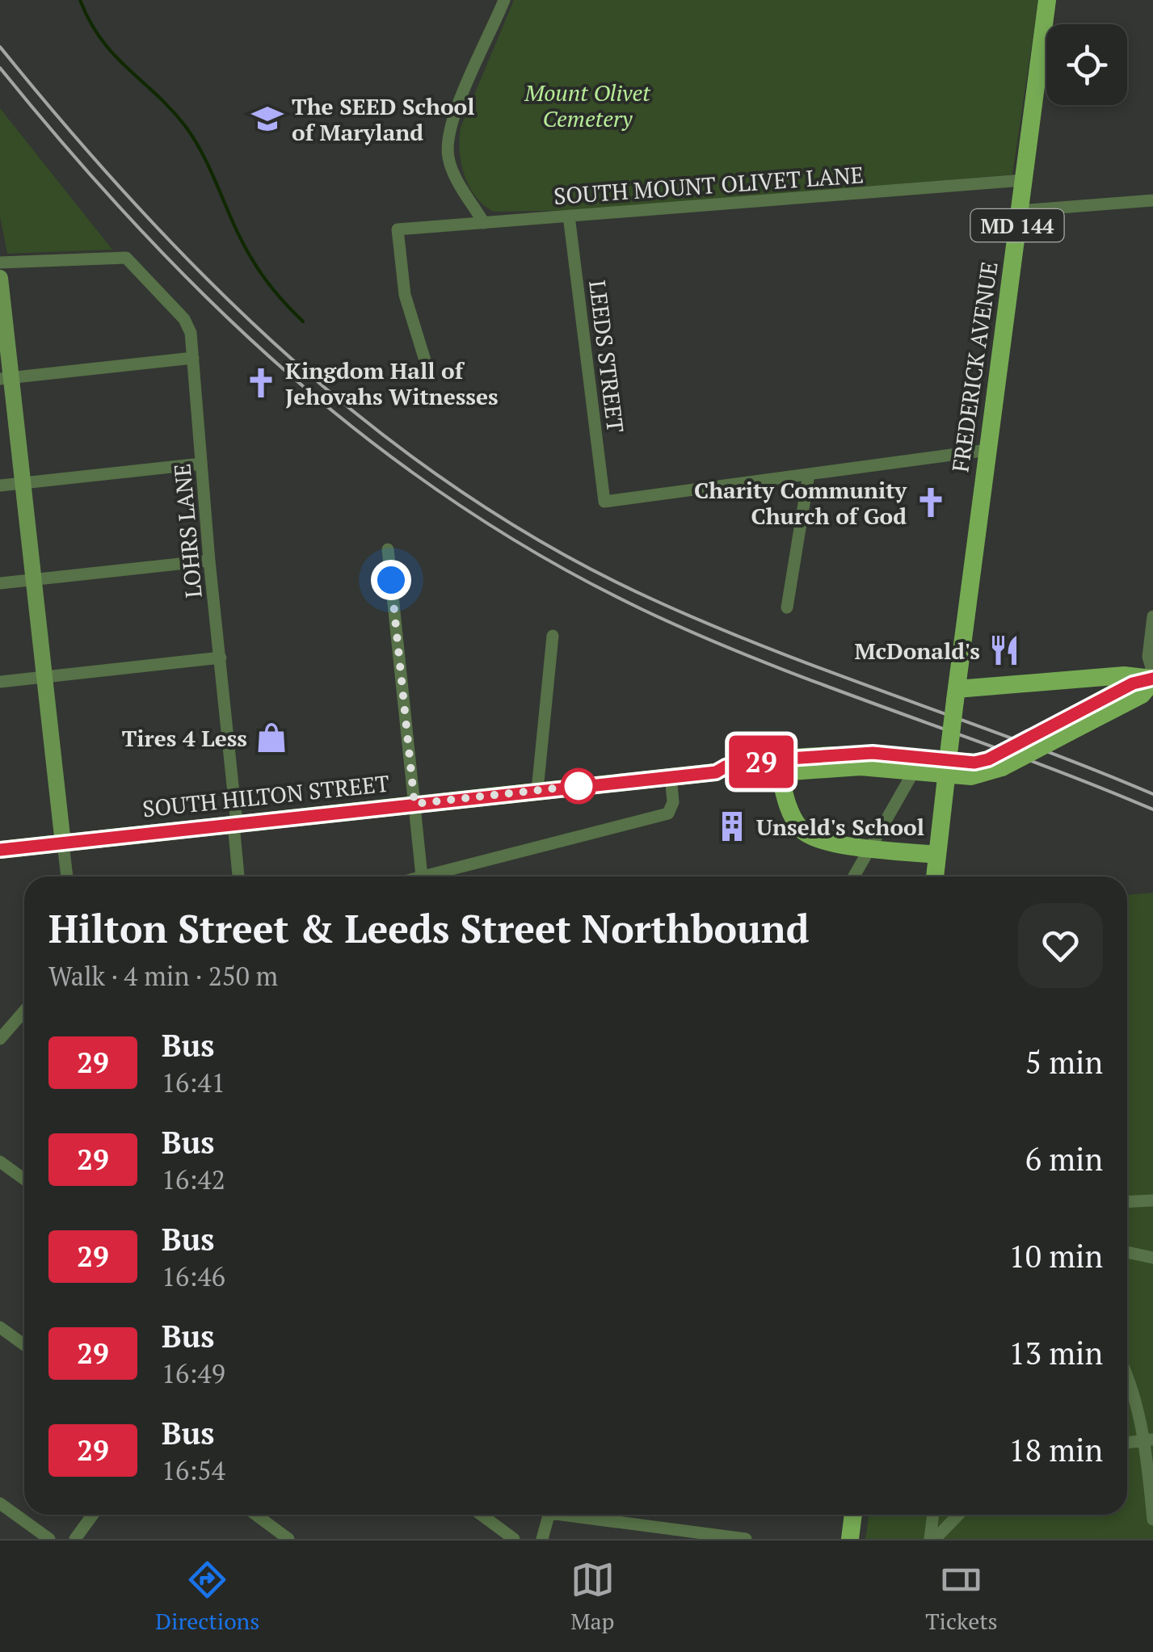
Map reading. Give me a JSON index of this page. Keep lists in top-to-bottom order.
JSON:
{
  "streets": {
    "main road": ["MD 144", "FREDERICK AVENUE", "SOUTH HILTON STREET"],
    "street": ["SOUTH MOUNT OLIVET LANE", "LEEDS STREET", "LOHRS LANE"]
  },
  "crossings": [
    ["SOUTH MOUNT OLIVET LANE", "LEEDS STREET"],
    ["SOUTH MOUNT OLIVET LANE", "FREDERICK AVENUE"],
    ["FREDERICK AVENUE", "SOUTH HILTON STREET"],
    ["LOHRS LANE", "SOUTH HILTON STREET"]
  ],
  "parks": ["Mount Olivet Cemetery"],
  "places": {
    "school or university": ["The SEED School of Maryland"],
    "church": ["Kingdom Hall of Jehovahs Witnesses", "Charity Community Church of God"],
    "restaurant": ["McDonald's"],
    "shop": ["Tires 4 Less"],
    "building": ["Unseld's School"]
  },
  "lines": ["bus line 29"],
  "page": {
    "on_map": "29",
    "heading": ["Hilton Street & Leeds Street Northbound", "Walk · 4 min · 250 m"],
    "list": [
      {
        "mark": "29",
        "name": "Bus",
        "note": "16:41",
        "value": "5 min"
      },
      {
        "mark": "29",
        "name": "Bus",
        "note": "16:42",
        "value": "6 min"
      },
      {
        "mark": "29",
        "name": "Bus",
        "note": "16:46",
        "value": "10 min"
      },
      {
        "mark": "29",
        "name": "Bus",
        "note": "16:49",
        "value": "13 min"
      },
      {
        "mark": "29",
        "name": "Bus",
        "note": "16:54",
        "value": "18 min"
      }
    ],
    "tabs": ["Directions", "Map", "Tickets"]
  }
}
